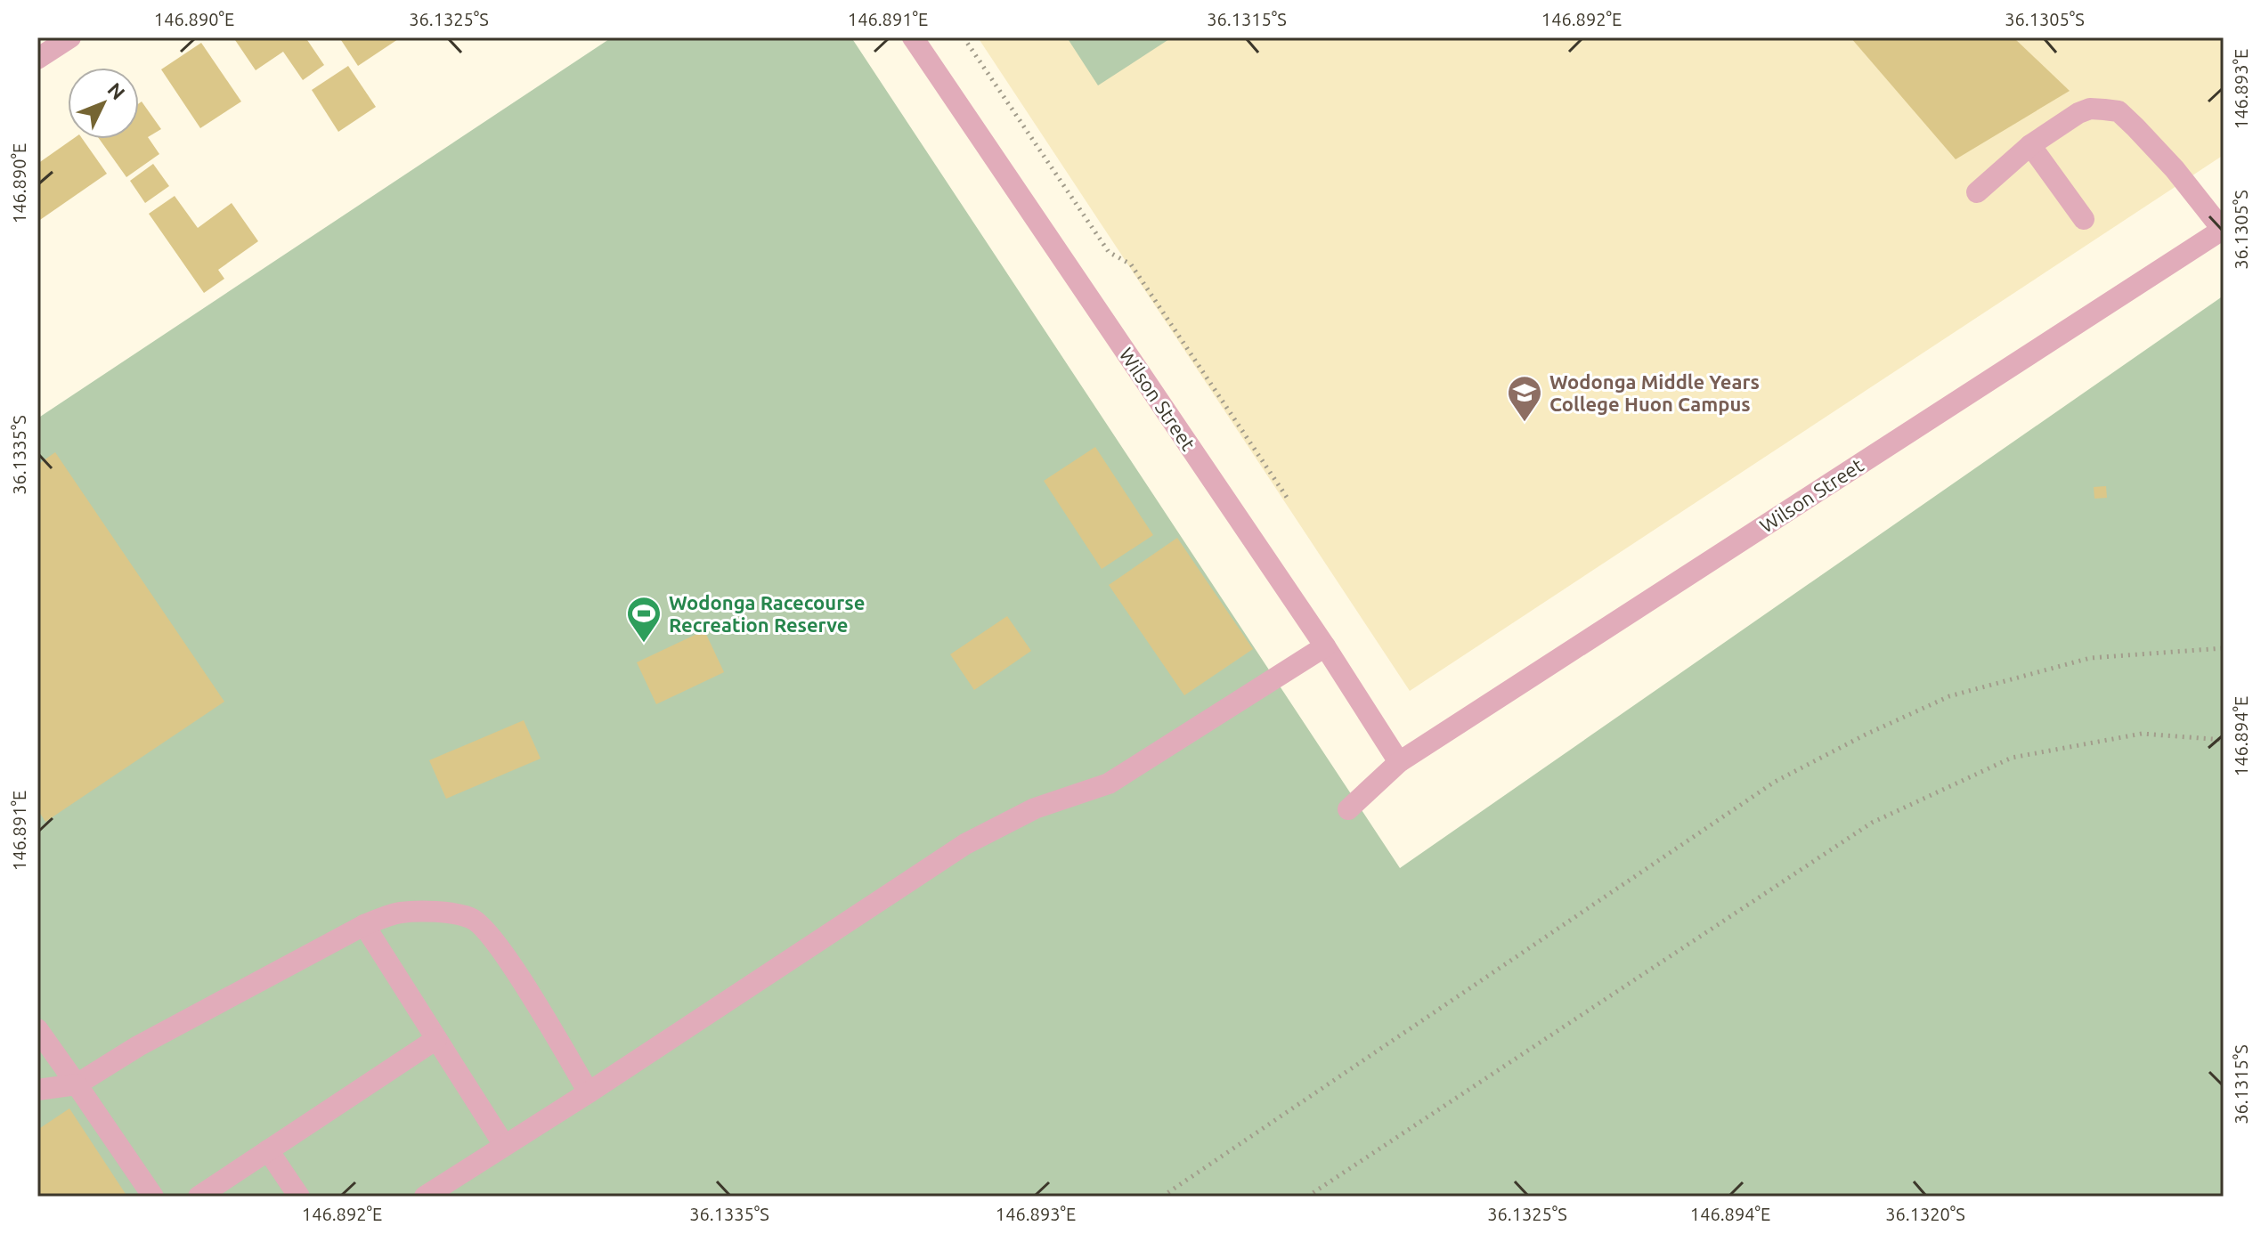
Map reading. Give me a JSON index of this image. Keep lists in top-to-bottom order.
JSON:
{
  "streets": {
    "street": ["Wilson Street"]
  },
  "places": {
    "school or university": ["Wodonga Middle Years College Huon Campus"],
    "sports": ["Wodonga Racecourse Recreation Reserve"]
  },
  "north": "top right",
  "coordinates": [
    "146.890°E",
    "36.1325°S",
    "146.891°E",
    "36.1315°S",
    "146.892°E",
    "36.1305°S",
    "146.893°E",
    "36.1335°S",
    "146.894°E",
    "36.1320°S"
  ]
}
